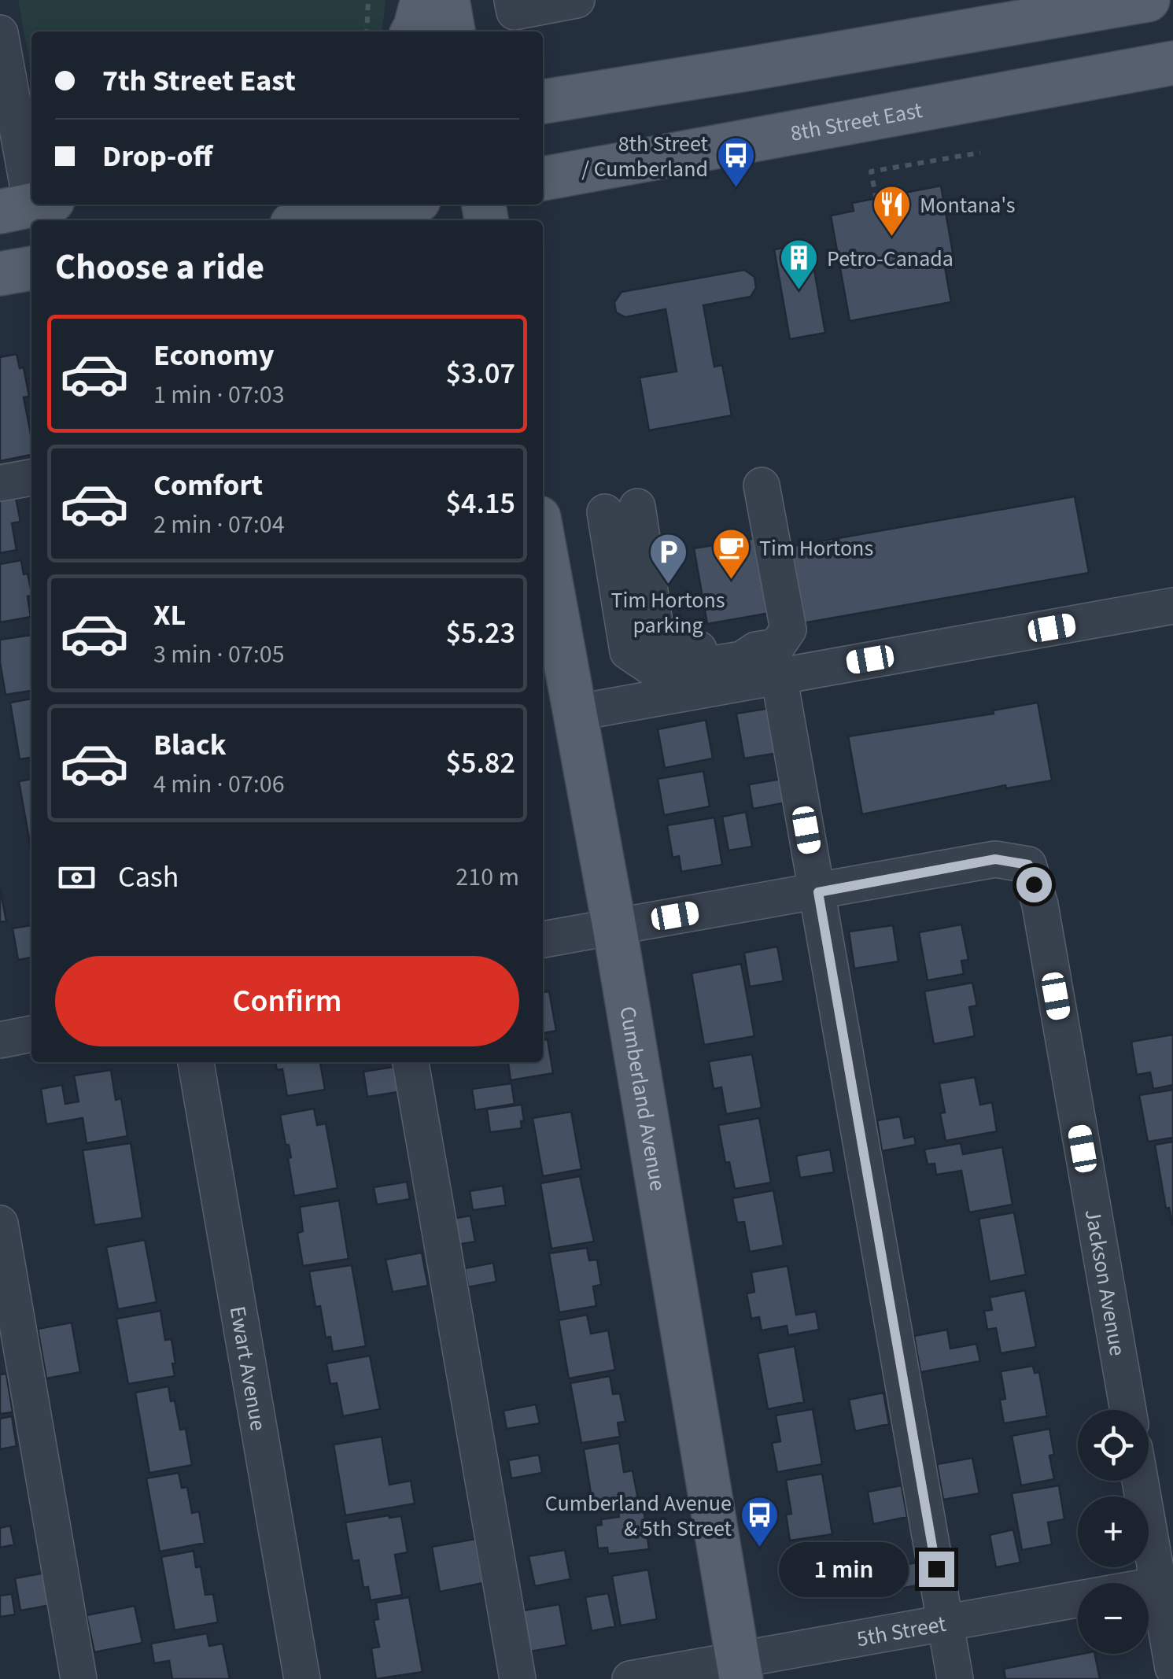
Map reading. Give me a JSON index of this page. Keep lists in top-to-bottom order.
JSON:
{
  "streets": {
    "main road": ["8th Street East", "Cumberland Avenue"],
    "street": ["Jackson Avenue", "Ewart Avenue", "5th Street"]
  },
  "crossings": [
    ["Cumberland Avenue", "5th Street"]
  ],
  "places": {
    "bus stop": ["8th Street / Cumberland", "Cumberland Avenue & 5th Street"],
    "restaurant": ["Montana's"],
    "building": ["Petro-Canada"],
    "cafe": ["Tim Hortons"],
    "parking": ["Tim Hortons parking"]
  },
  "page": {
    "banner": ["7th Street East", "Drop-off"],
    "heading": "Choose a ride",
    "list": [
      {
        "name": "Economy",
        "note": "1 min · 07:03",
        "value": "$3.07"
      },
      {
        "name": "Comfort",
        "note": "2 min · 07:04",
        "value": "$4.15"
      },
      {
        "name": "XL",
        "note": "3 min · 07:05",
        "value": "$5.23"
      },
      {
        "name": "Black",
        "note": "4 min · 07:06",
        "value": "$5.82"
      }
    ],
    "pay": ["Cash", "210 m"],
    "buttons": "Confirm",
    "map_buttons": ["+", "−"],
    "bubble": "1 min"
  }
}
